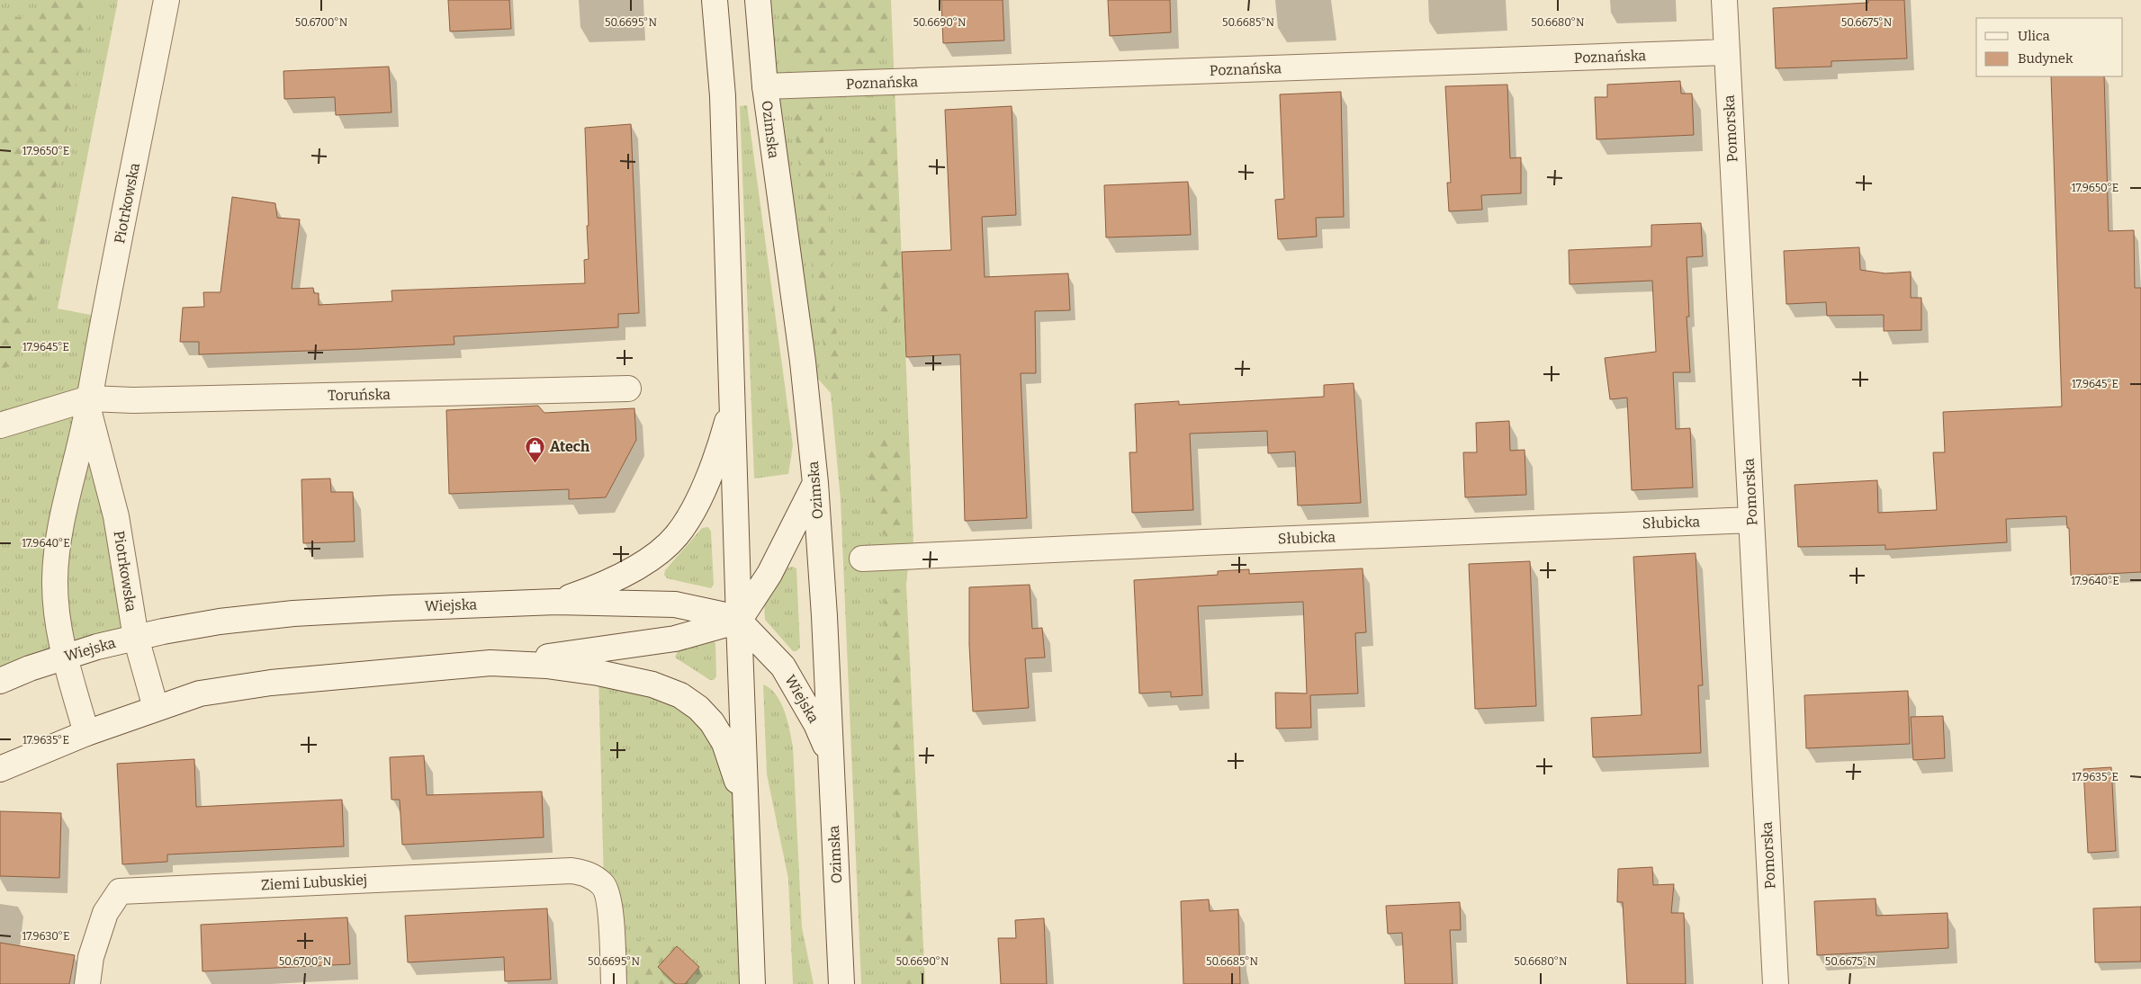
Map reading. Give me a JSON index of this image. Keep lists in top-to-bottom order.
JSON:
{
  "streets": {
    "street": [
      "Poznańska",
      "Pomorska",
      "Ozimska",
      "Piotrkowska",
      "Toruńska",
      "Słubicka",
      "Wiejska",
      "Ziemi Lubuskiej"
    ]
  },
  "crossings": [
    ["Poznańska", "Pomorska"],
    ["Poznańska", "Ozimska"],
    ["Pomorska", "Słubicka"],
    ["Ozimska", "Wiejska"],
    ["Piotrkowska", "Toruńska"],
    ["Piotrkowska", "Wiejska"]
  ],
  "places": {
    "shop": ["Atech"]
  },
  "legend": ["Ulica", "Budynek"],
  "coordinates": [
    "50.6700°N",
    "50.6695°N",
    "50.6690°N",
    "50.6685°N",
    "50.6680°N",
    "50.6675°N",
    "17.9650°E",
    "17.9645°E",
    "17.9640°E",
    "17.9635°E",
    "17.9630°E"
  ]
}
